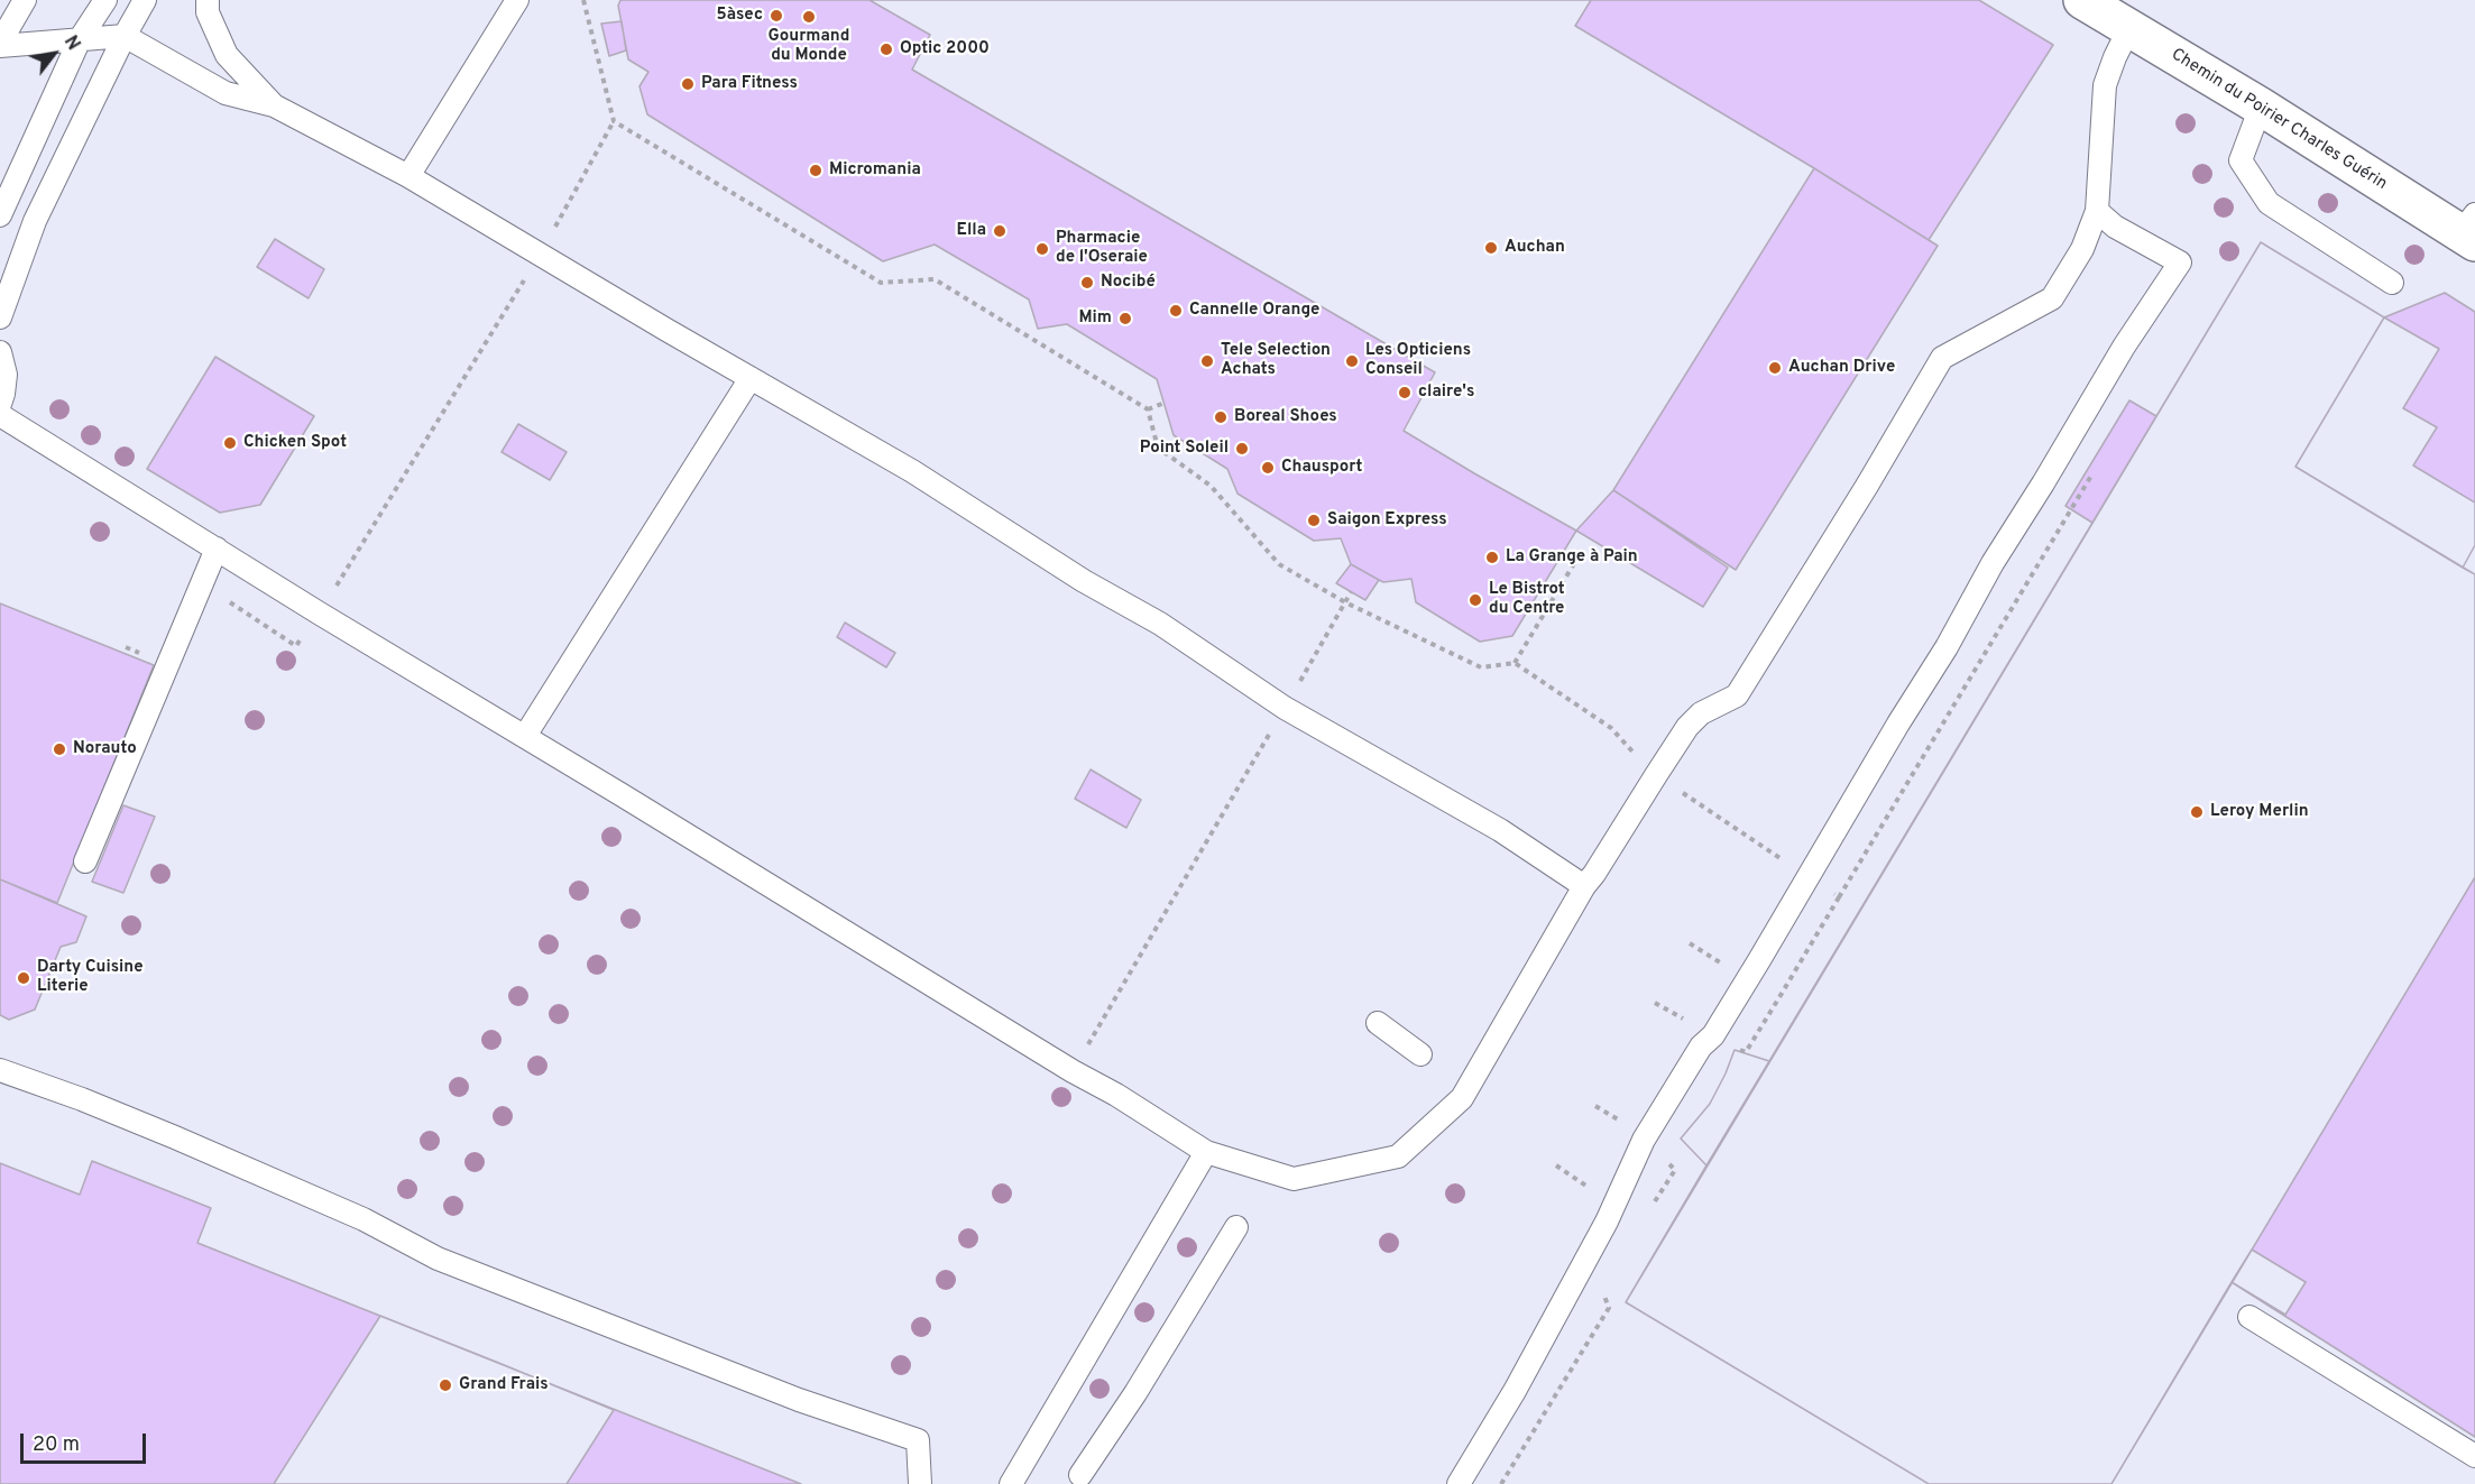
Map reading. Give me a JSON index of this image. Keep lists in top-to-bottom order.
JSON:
{
  "streets": {
    "street": ["Chemin du Poirier Charles Guérin"]
  },
  "places": [
    "5àsec",
    "Gourmand du Monde",
    "Optic 2000",
    "Para Fitness",
    "Micromania",
    "Ella",
    "Auchan",
    "Pharmacie de l'Oseraie",
    "Nocibé",
    "Cannelle Orange",
    "Mim",
    "Tele Selection Achats",
    "Les Opticiens Conseil",
    "Auchan Drive",
    "claire's",
    "Boreal Shoes",
    "Chicken Spot",
    "Point Soleil",
    "Chausport",
    "Saigon Express",
    "La Grange à Pain",
    "Le Bistrot du Centre",
    "Norauto",
    "Leroy Merlin",
    "Darty Cuisine Literie",
    "Grand Frais"
  ],
  "scale_bar": "20 m",
  "north": "top right"
}
